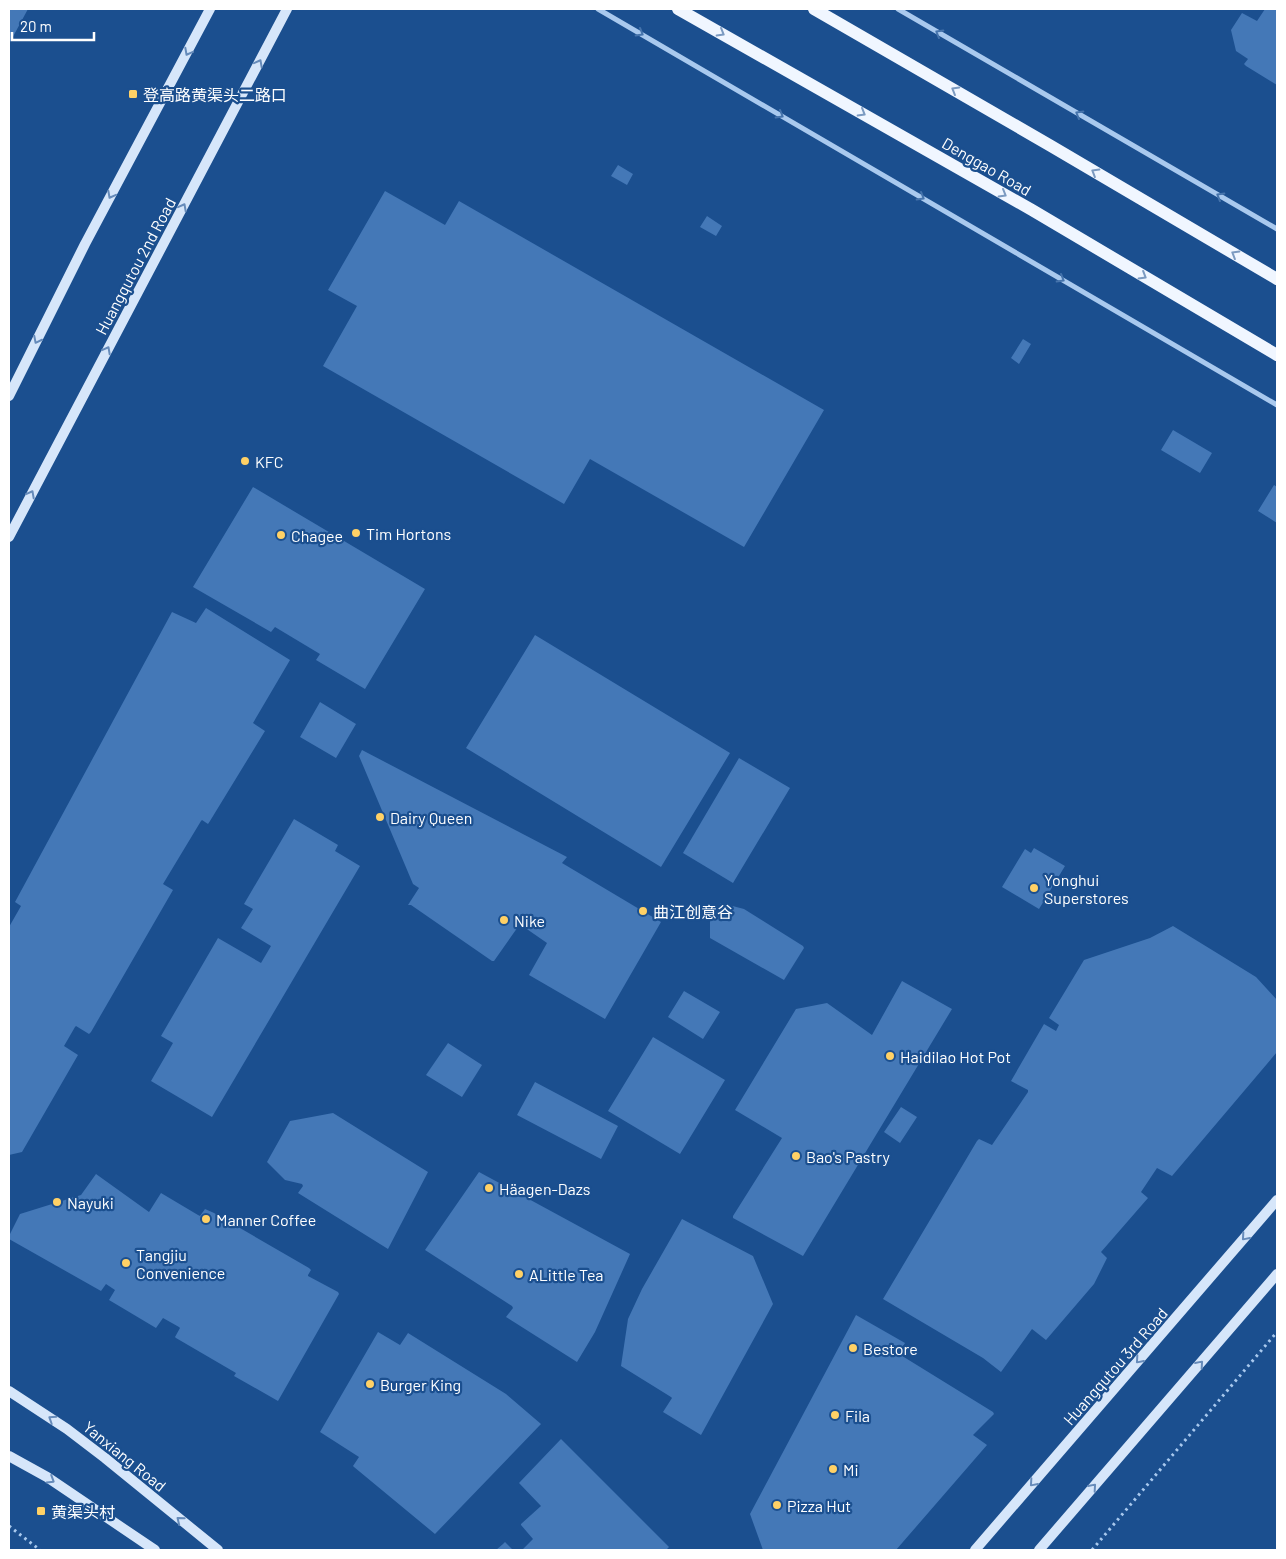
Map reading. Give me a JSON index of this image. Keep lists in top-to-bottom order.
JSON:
{
  "streets": {
    "main road": [
      "Denggao Road",
      "Huangqutou 2nd Road",
      "Huangqutou 3rd Road",
      "Yanxiang Road"
    ]
  },
  "places": {
    "transit": ["登高路黄渠头二路口", "黄渠头村"],
    "other": [
      "KFC",
      "Tim Hortons",
      "Chagee",
      "Dairy Queen",
      "Yonghui Superstores",
      "曲江创意谷",
      "Nike",
      "Haidilao Hot Pot",
      "Bao's Pastry",
      "Häagen-Dazs",
      "Nayuki",
      "Manner Coffee",
      "Tangjiu Convenience",
      "ALittle Tea",
      "Bestore",
      "Burger King",
      "Fila",
      "Mi",
      "Pizza Hut"
    ]
  },
  "scale_bar": "20 m"
}
